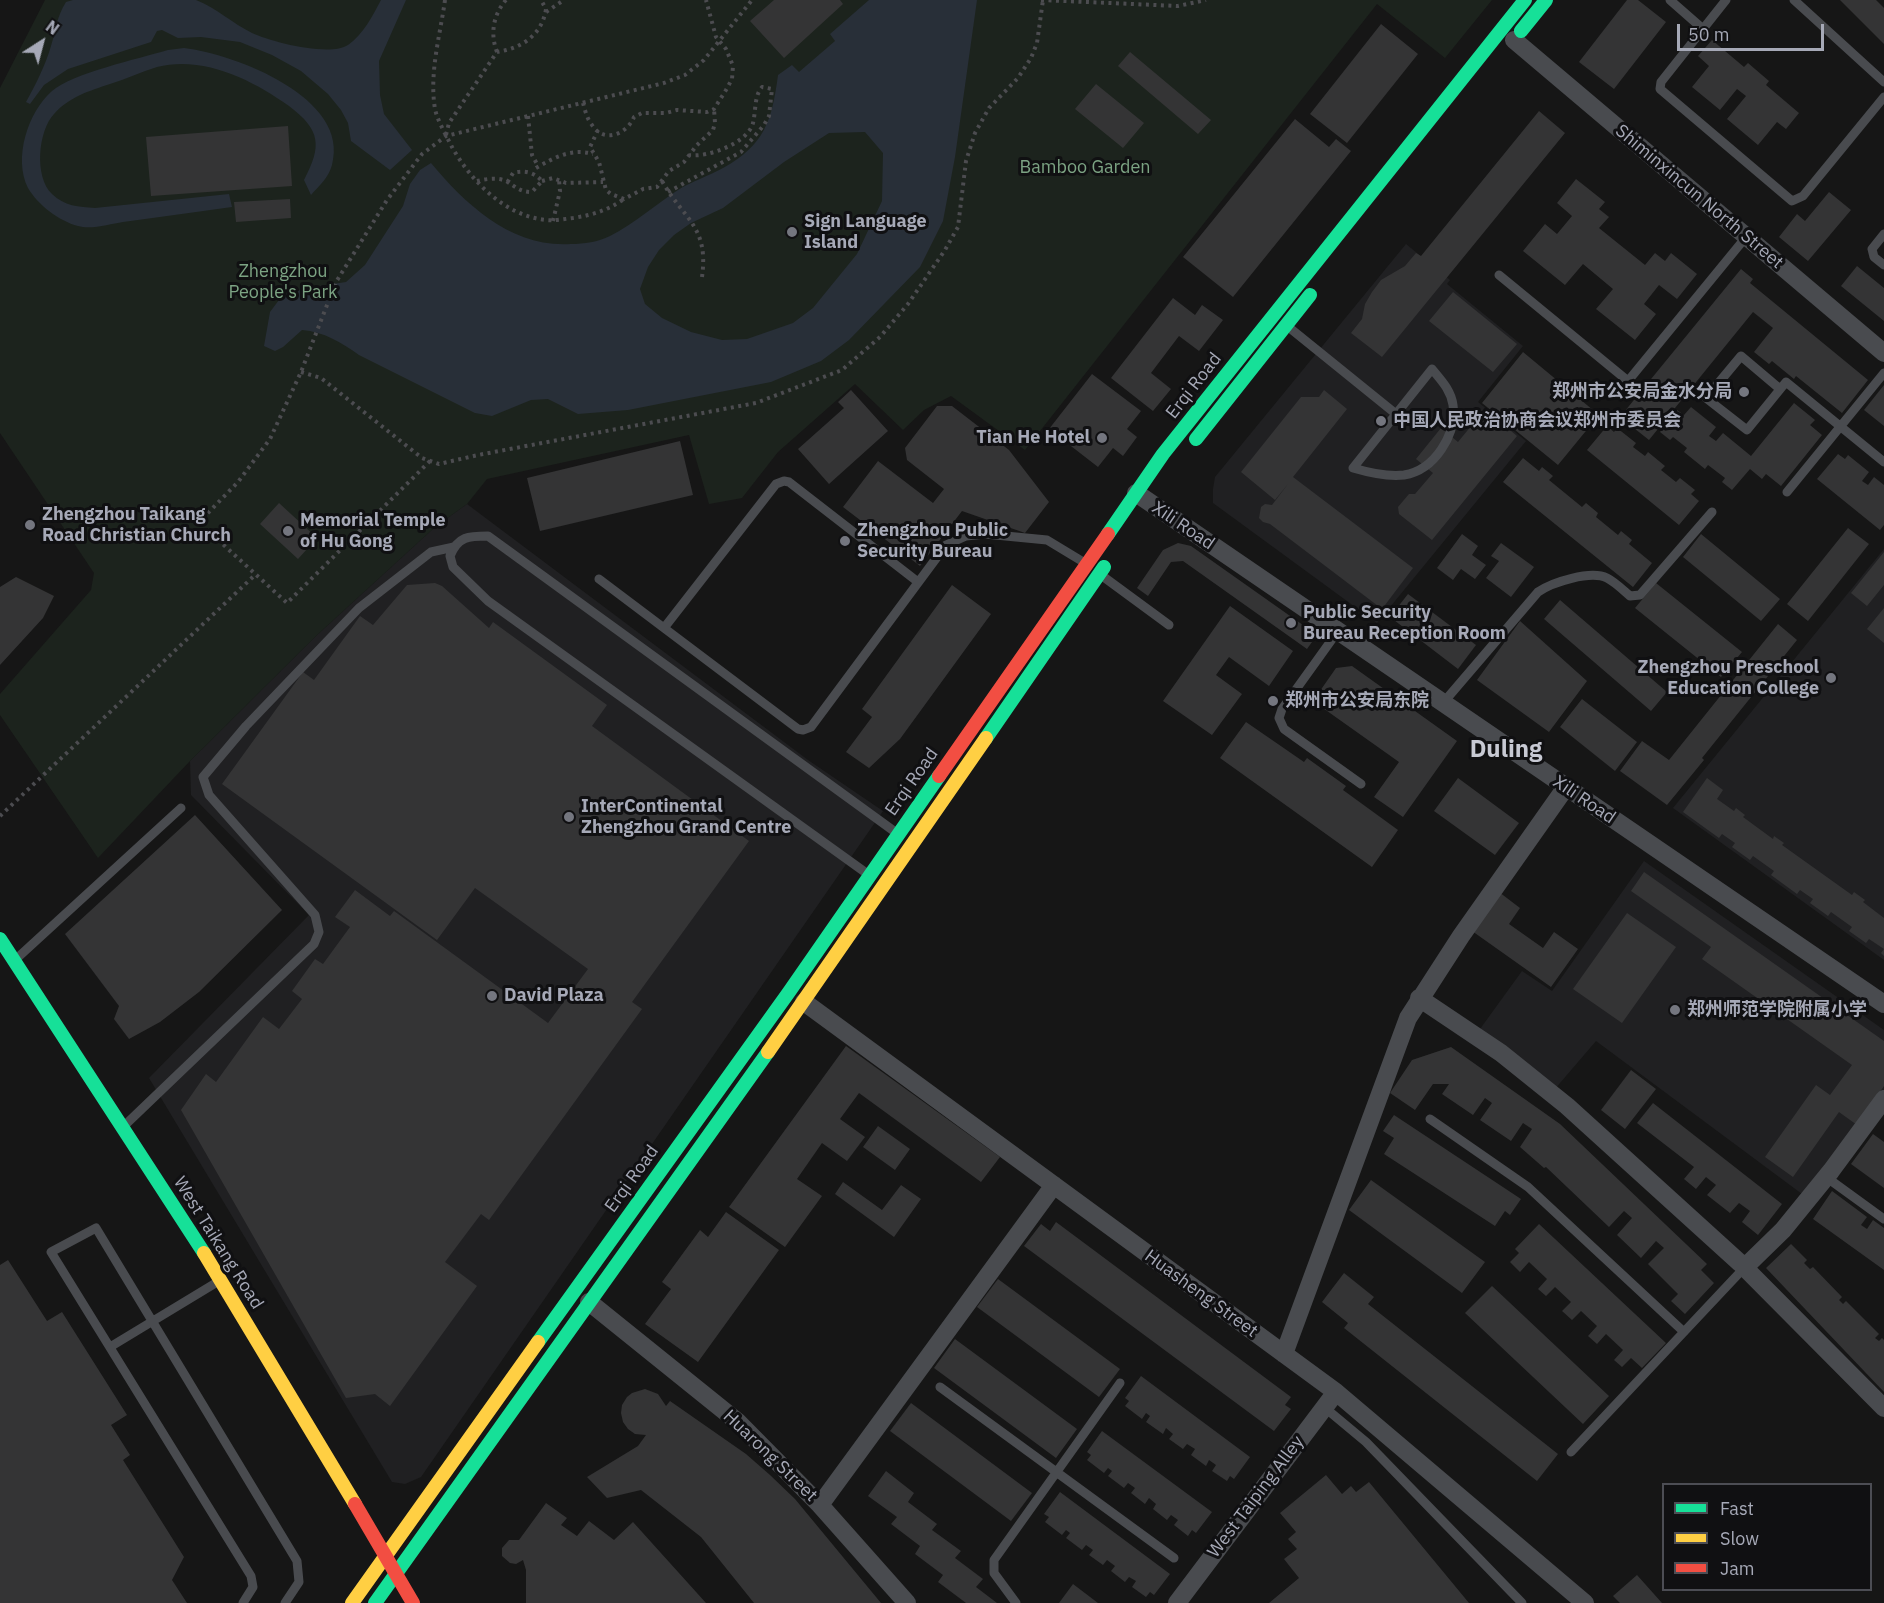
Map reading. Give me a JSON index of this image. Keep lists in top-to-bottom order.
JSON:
{
  "streets": {
    "main road": ["Erqi Road", "West Taikang Road"],
    "street": [
      "Shiminxincun North Street",
      "Xili Road",
      "Huasheng Street",
      "Huarong Street",
      "West Taiping Alley"
    ]
  },
  "crossings": [
    ["Erqi Road", "Xili Road"],
    ["Erqi Road", "West Taikang Road"],
    ["Erqi Road", "Huasheng Street"],
    ["Erqi Road", "Huarong Street"],
    ["Huasheng Street", "West Taiping Alley"]
  ],
  "districts": ["Duling"],
  "parks": ["Bamboo Garden", "Zhengzhou People's Park"],
  "places": [
    "Sign Language Island",
    "郑州市公安局金水分局",
    "中国人民政治协商会议郑州市委员会",
    "Tian He Hotel",
    "Zhengzhou Taikang Road Christian Church",
    "Memorial Temple of Hu Gong",
    "Zhengzhou Public Security Bureau",
    "Public Security Bureau Reception Room",
    "Zhengzhou Preschool Education College",
    "郑州市公安局东院",
    "InterContinental Zhengzhou Grand Centre",
    "David Plaza",
    "郑州师范学院附属小学"
  ],
  "legend": ["Fast", "Slow", "Jam"],
  "scale_bar": "50 m",
  "north": "top right"
}
